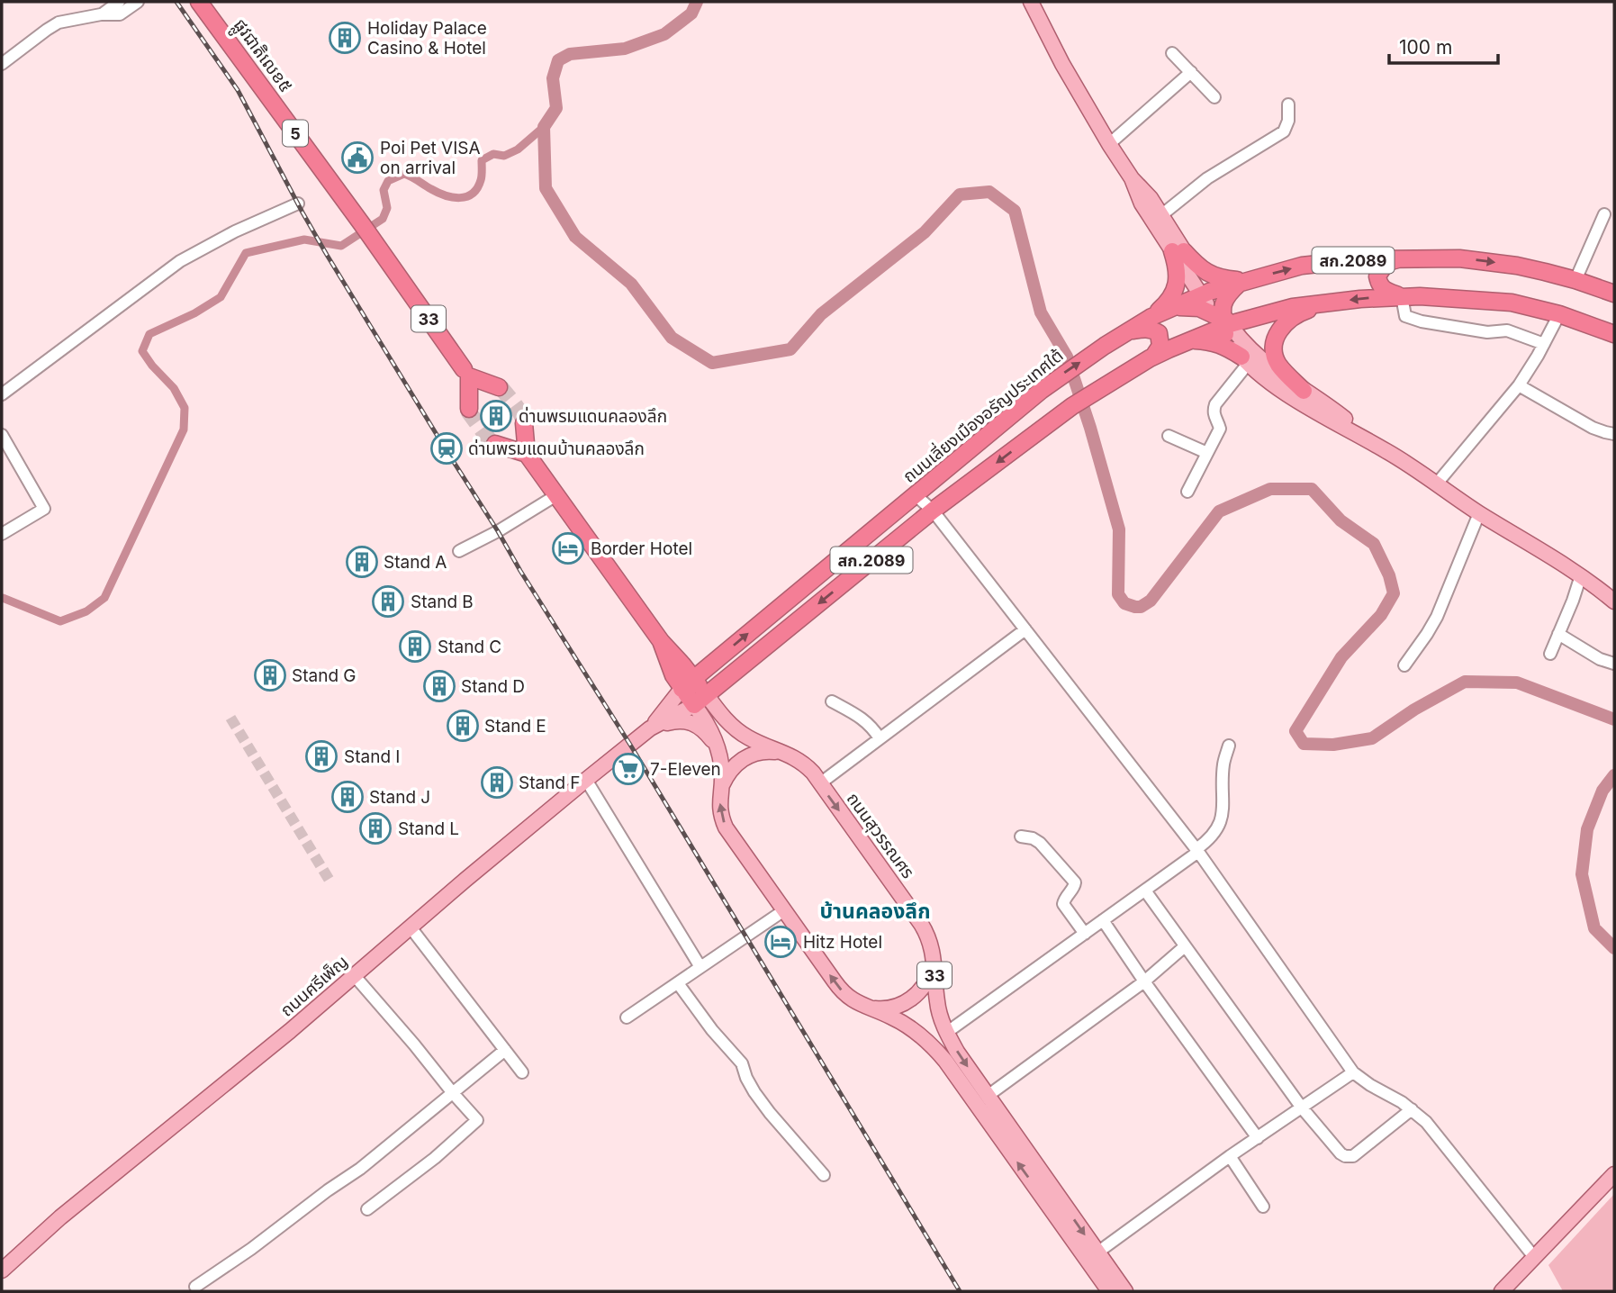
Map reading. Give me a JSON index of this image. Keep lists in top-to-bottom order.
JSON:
{
  "streets": {
    "highway": [
      "ផ្លូវជាតិលេខ៥",
      "5",
      "สก.2089",
      "33",
      "ถนนเลี่ยงเมืองอรัญประเทศใต้",
      "ถนนสุวรรณศร"
    ],
    "main road": ["ถนนศรีเพ็ญ"]
  },
  "crossings": [
    ["ផ្លូវជាតិលេខ៥", "33"],
    ["ถนนเลี่ยงเมืองอรัญประเทศใต้", "ถนนสุวรรณศร"],
    ["ถนนเลี่ยงเมืองอรัญประเทศใต้", "ถนนศรีเพ็ญ"],
    ["ถนนสุวรรณศร", "ถนนศรีเพ็ญ"]
  ],
  "districts": ["บ้านคลองลึก"],
  "places": {
    "building": [
      "Holiday Palace Casino & Hotel",
      "ด่านพรมแดนคลองลึก",
      "Stand A",
      "Stand B",
      "Stand C",
      "Stand G",
      "Stand D",
      "Stand E",
      "Stand I",
      "Stand F",
      "Stand J",
      "Stand L"
    ],
    "public building": ["Poi Pet VISA on arrival"],
    "station": ["ด่านพรมแดนบ้านคลองลึก"],
    "hotel": ["Border Hotel", "Hitz Hotel"],
    "supermarket": ["7-Eleven"]
  },
  "scale_bar": "100 m"
}
